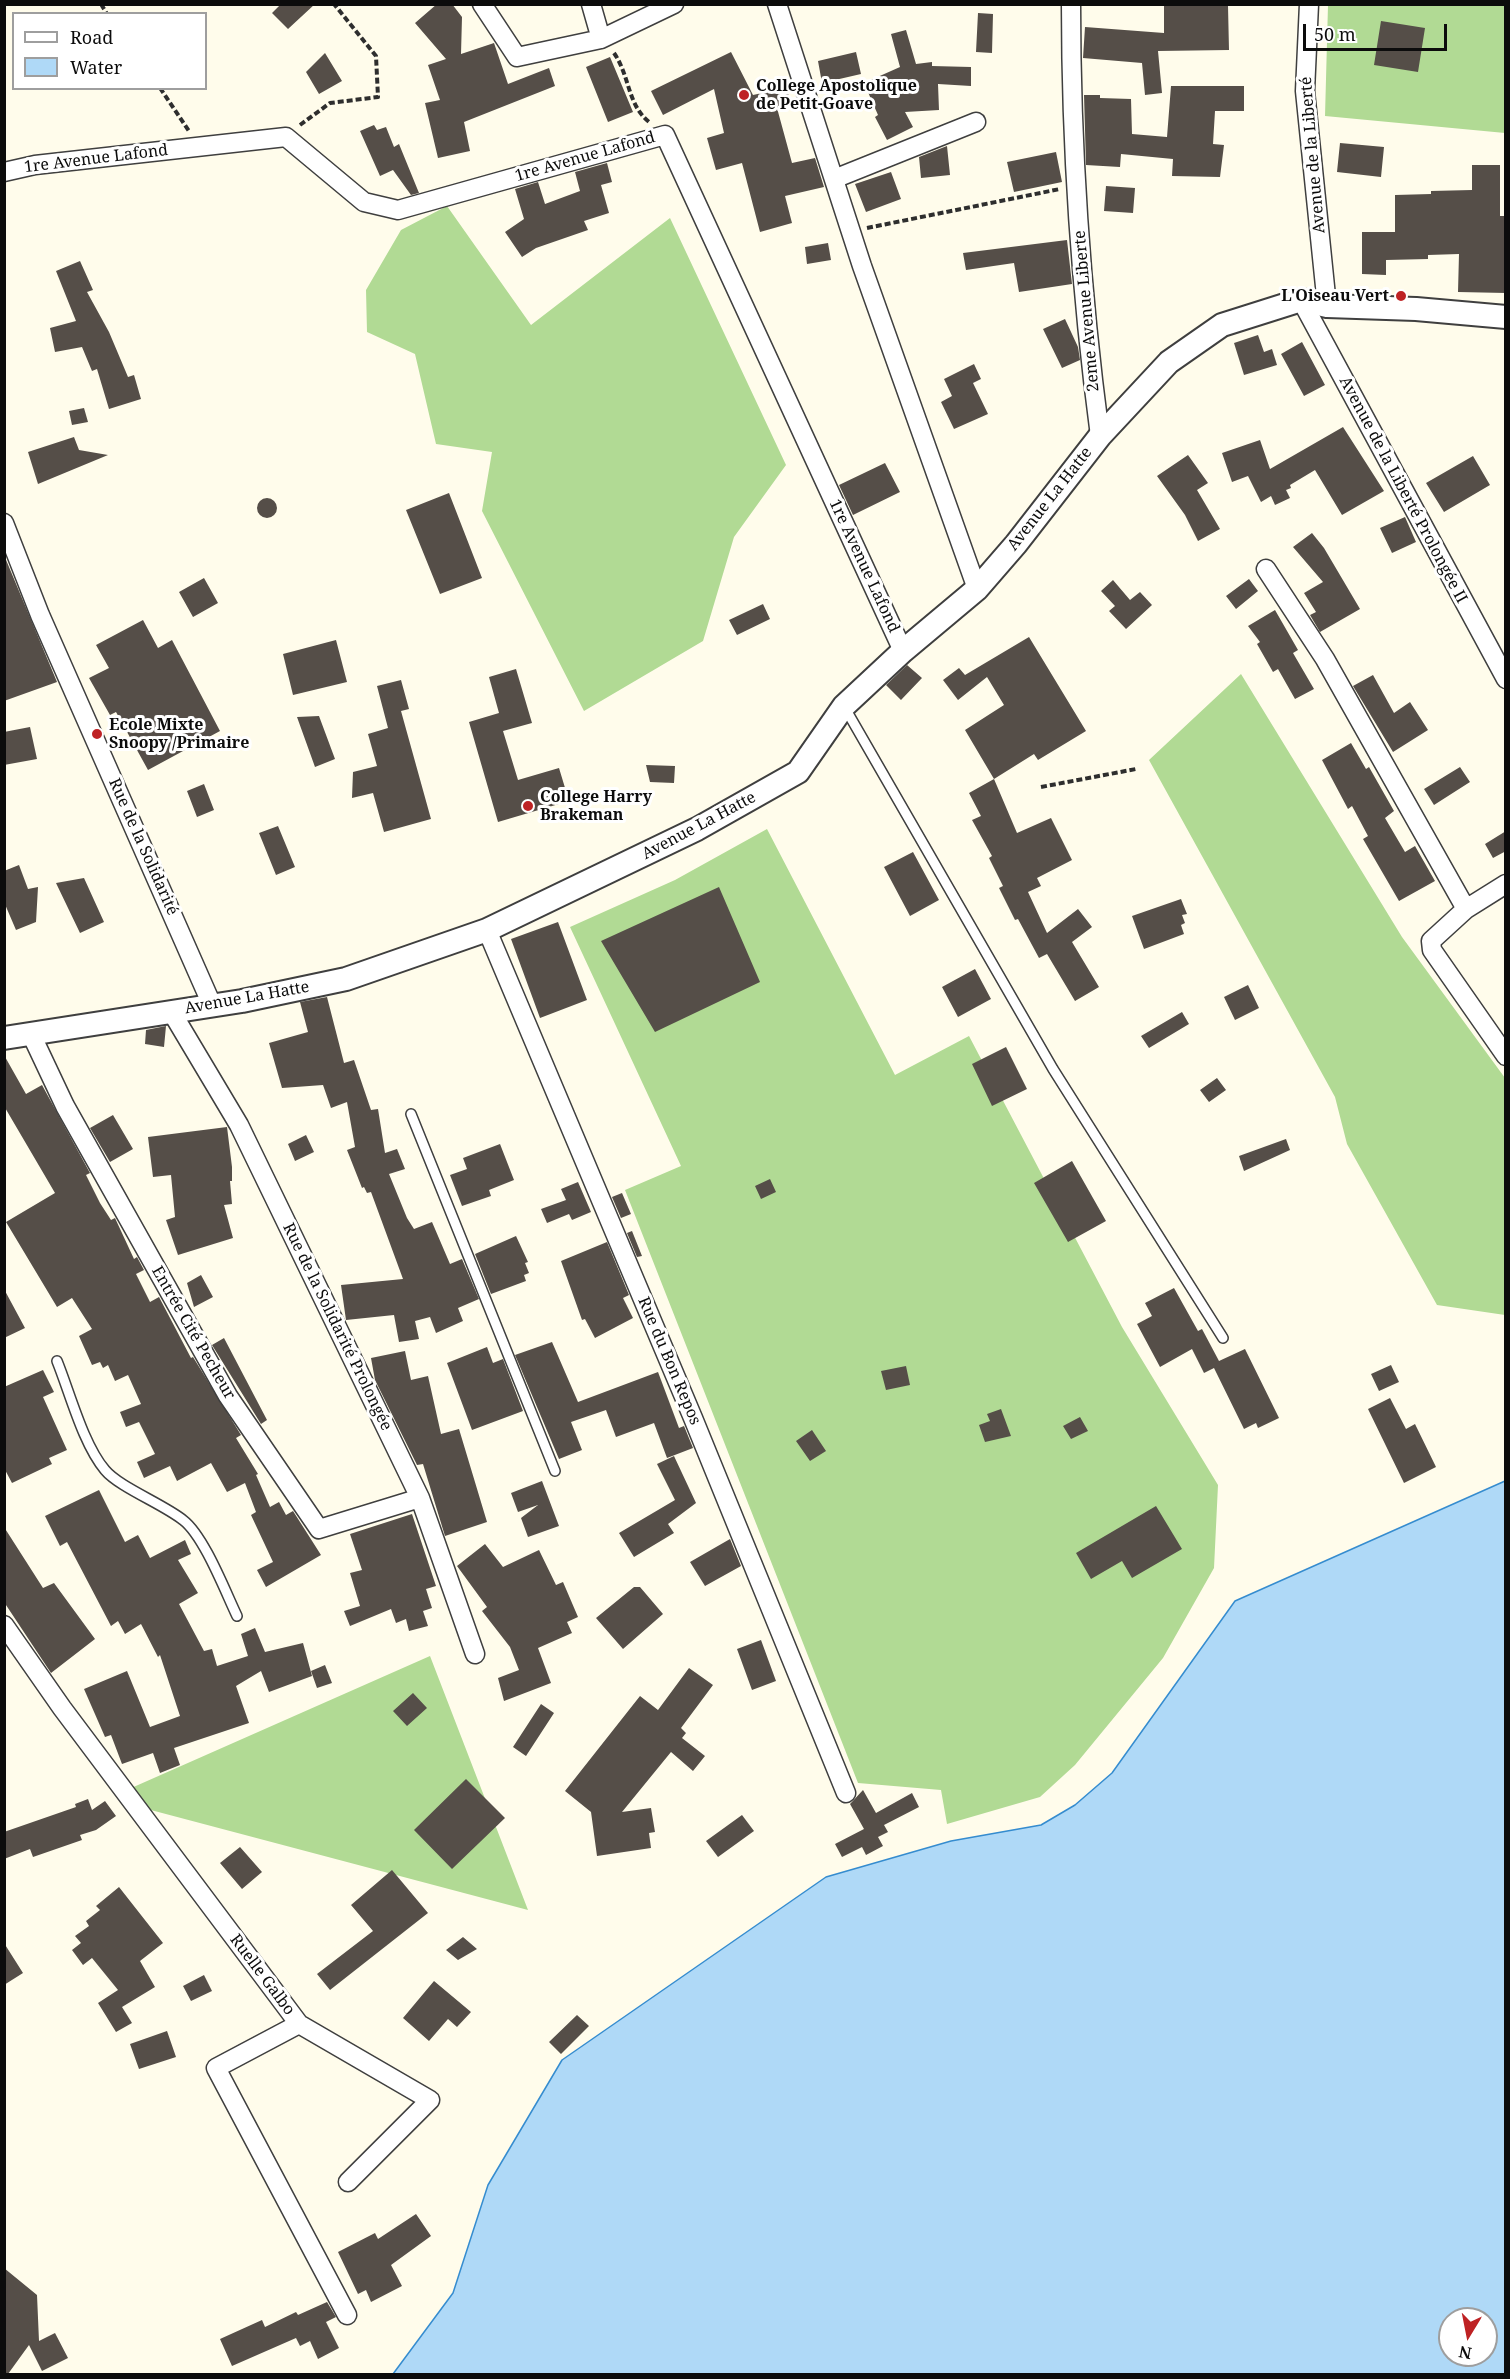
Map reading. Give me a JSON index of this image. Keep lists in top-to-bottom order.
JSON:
{
  "streets": {
    "street": [
      "Avenue de la Liberté",
      "1re Avenue Lafond",
      "2eme Avenue Liberte",
      "Avenue de la Liberté Prolongée II",
      "Avenue La Hatte",
      "Rue de la Solidarité",
      "Rue de la Solidarité Prolongée",
      "Entrée Cité Pecheur",
      "Rue du Bon Repos",
      "Ruelle Galbo"
    ]
  },
  "crossings": [
    ["1re Avenue Lafond", "Avenue La Hatte"],
    ["2eme Avenue Liberte", "Avenue La Hatte"],
    ["Avenue de la Liberté Prolongée II", "Avenue La Hatte"],
    ["Avenue La Hatte", "Rue de la Solidarité"],
    ["Avenue La Hatte", "Rue de la Solidarité Prolongée"],
    ["Avenue La Hatte", "Entrée Cité Pecheur"],
    ["Avenue La Hatte", "Rue du Bon Repos"],
    ["Rue de la Solidarité Prolongée", "Entrée Cité Pecheur"]
  ],
  "places": [
    "College Apostolique de Petit-Goave",
    "L'Oiseau Vert",
    "Ecole Mixte Snoopy /Primaire",
    "College Harry Brakeman"
  ],
  "legend": ["Road", "Water"],
  "scale_bar": "50 m",
  "north": "bottom"
}
